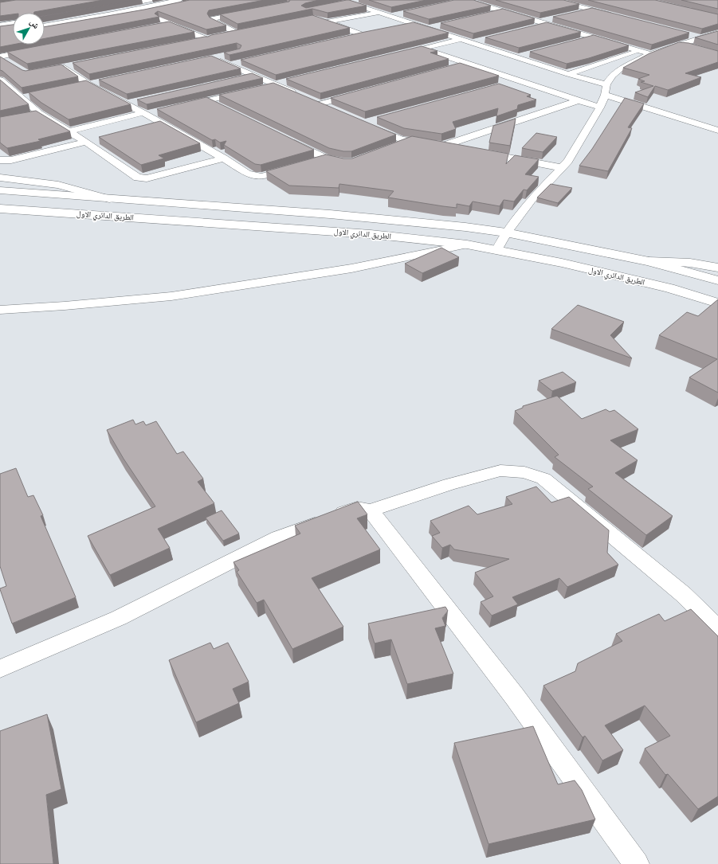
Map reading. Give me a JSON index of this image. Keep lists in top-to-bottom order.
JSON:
{
  "streets": {
    "main road": ["الطريق الدائري الاول"]
  },
  "north": "top right"
}
